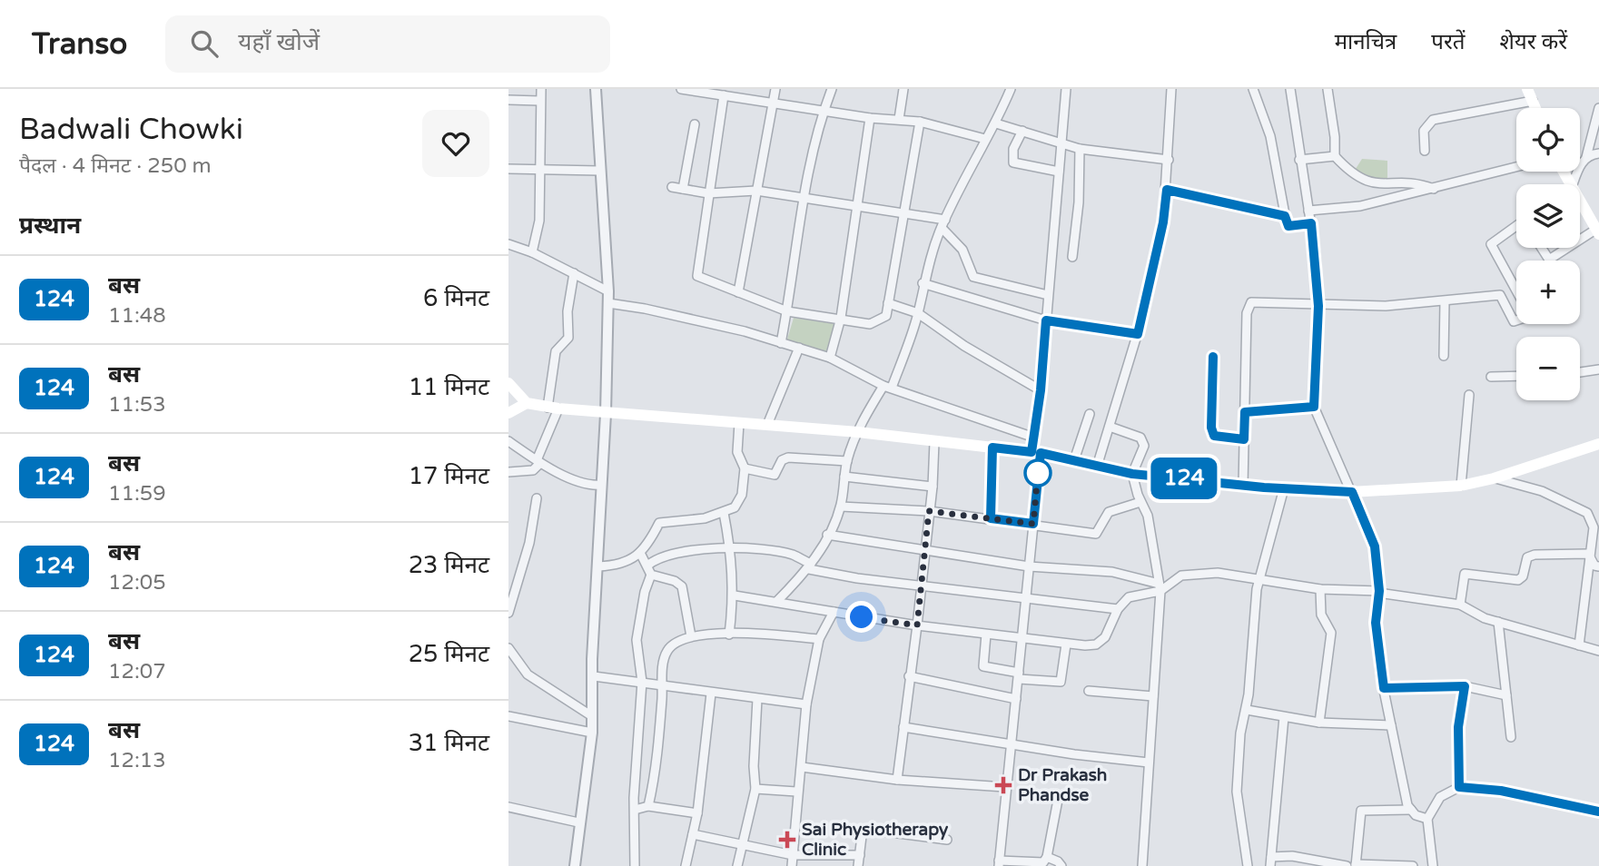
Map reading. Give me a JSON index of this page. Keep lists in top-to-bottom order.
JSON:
{
  "places": {
    "health": ["Dr Prakash Phandse", "Sai Physiotherapy Clinic"]
  },
  "lines": ["bus line 124"],
  "page": {
    "header": "Transo",
    "search": "यहाँ खोजें",
    "nav": ["मानचित्र", "परतें", "शेयर करें"],
    "heading": [
      ["Badwali Chowki", "पैदल · 4 मिनट · 250 m"],
      "प्रस्थान"
    ],
    "on_map": "124",
    "map_buttons": ["+", "−"],
    "list": [
      {
        "mark": "124",
        "name": "बस",
        "note": "11:48",
        "value": "6 मिनट"
      },
      {
        "mark": "124",
        "name": "बस",
        "note": "11:53",
        "value": "11 मिनट"
      },
      {
        "mark": "124",
        "name": "बस",
        "note": "11:59",
        "value": "17 मिनट"
      },
      {
        "mark": "124",
        "name": "बस",
        "note": "12:05",
        "value": "23 मिनट"
      },
      {
        "mark": "124",
        "name": "बस",
        "note": "12:07",
        "value": "25 मिनट"
      },
      {
        "mark": "124",
        "name": "बस",
        "note": "12:13",
        "value": "31 मिनट"
      }
    ]
  }
}
